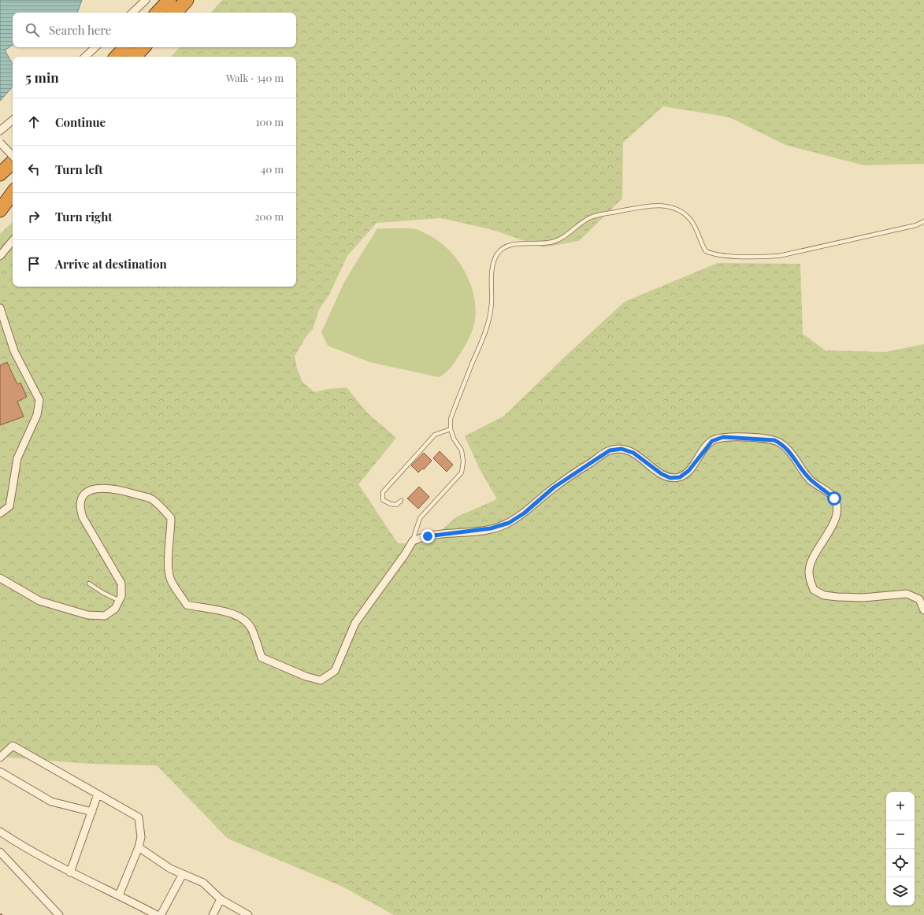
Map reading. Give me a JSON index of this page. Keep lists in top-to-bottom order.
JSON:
{
  "page": {
    "search": "Search here",
    "heading": ["5 min", "Walk · 340 m"],
    "list": [
      ["Continue", "100 m"],
      ["Turn left", "40 m"],
      ["Turn right", "200 m"],
      "Arrive at destination"
    ],
    "map_buttons": ["+", "−"]
  }
}
